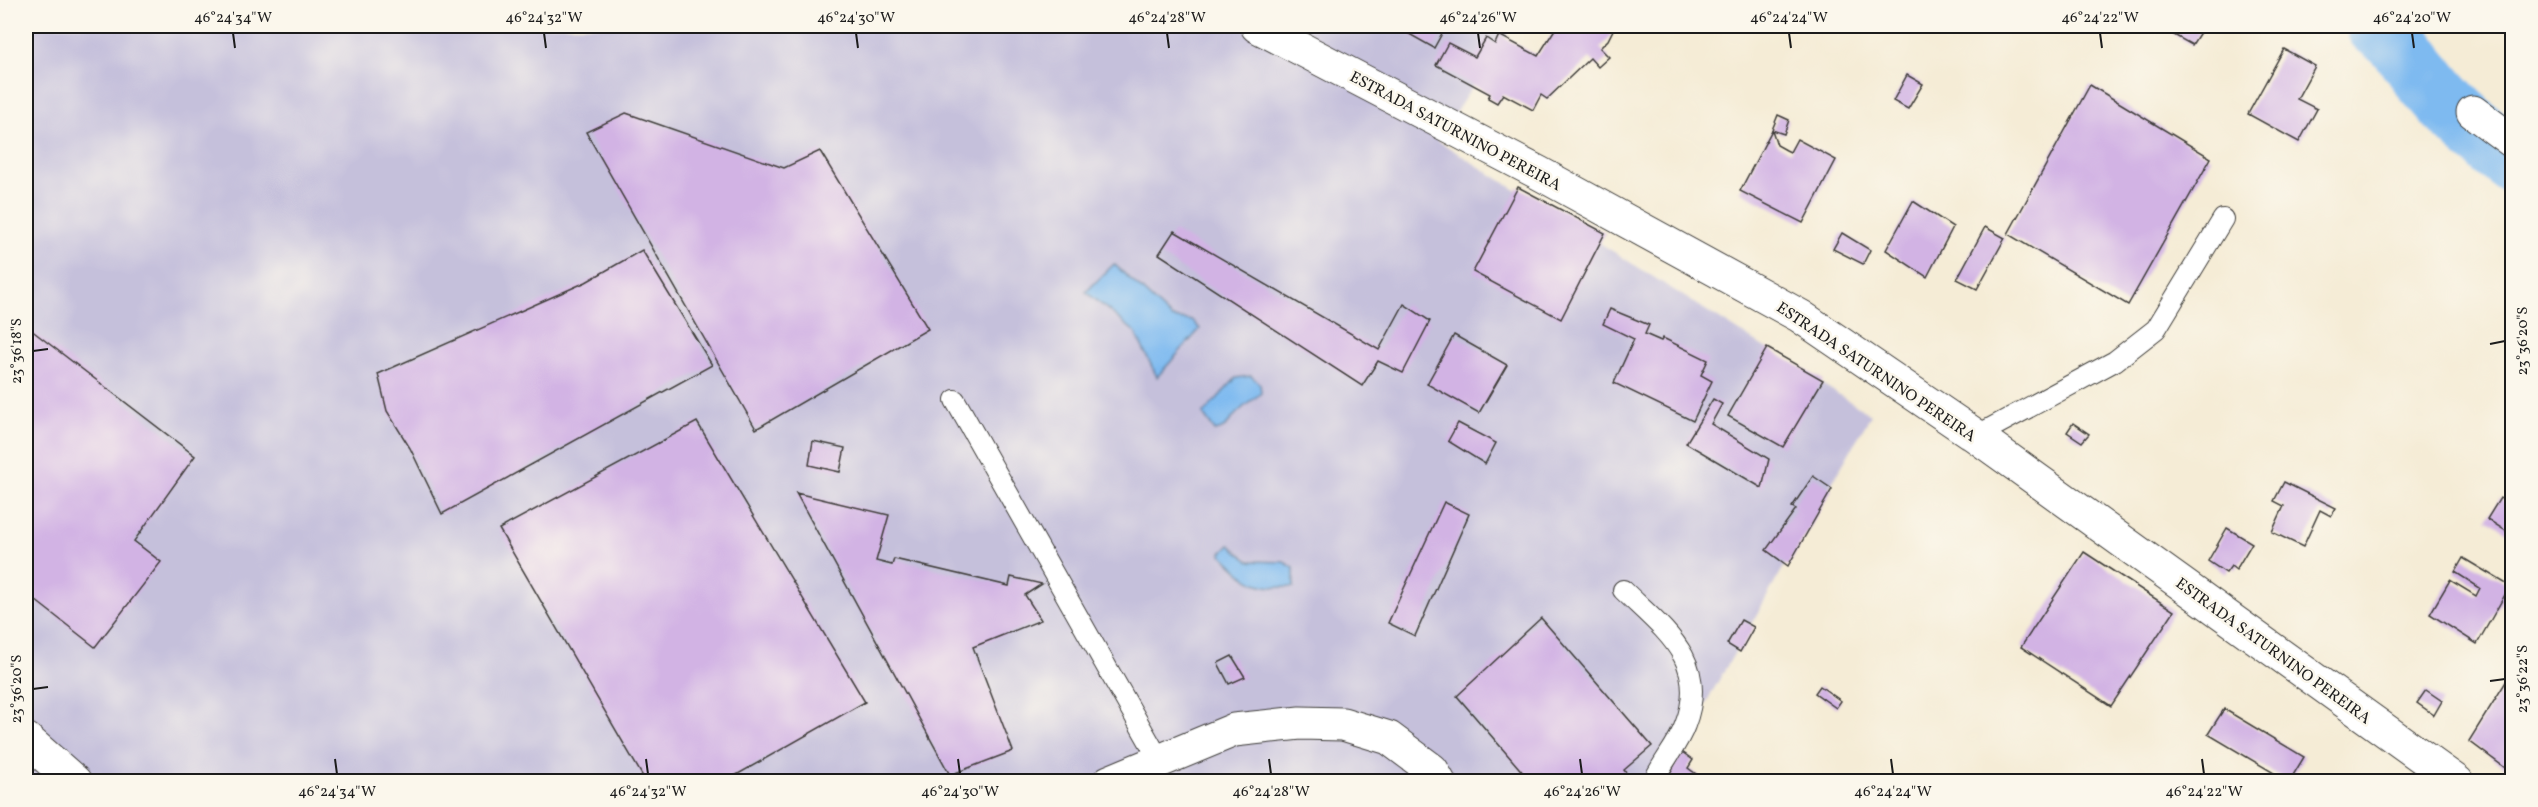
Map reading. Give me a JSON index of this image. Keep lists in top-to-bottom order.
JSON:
{
  "streets": {
    "street": ["ESTRADA SATURNINO PEREIRA"]
  },
  "coordinates": [
    "46°24'34\"W",
    "46°24'32\"W",
    "46°24'30\"W",
    "46°24'28\"W",
    "46°24'26\"W",
    "46°24'24\"W",
    "46°24'22\"W",
    "46°24'20\"W",
    "23°36'20\"S",
    "23°36'18\"S",
    "23°36'22\"S"
  ]
}
